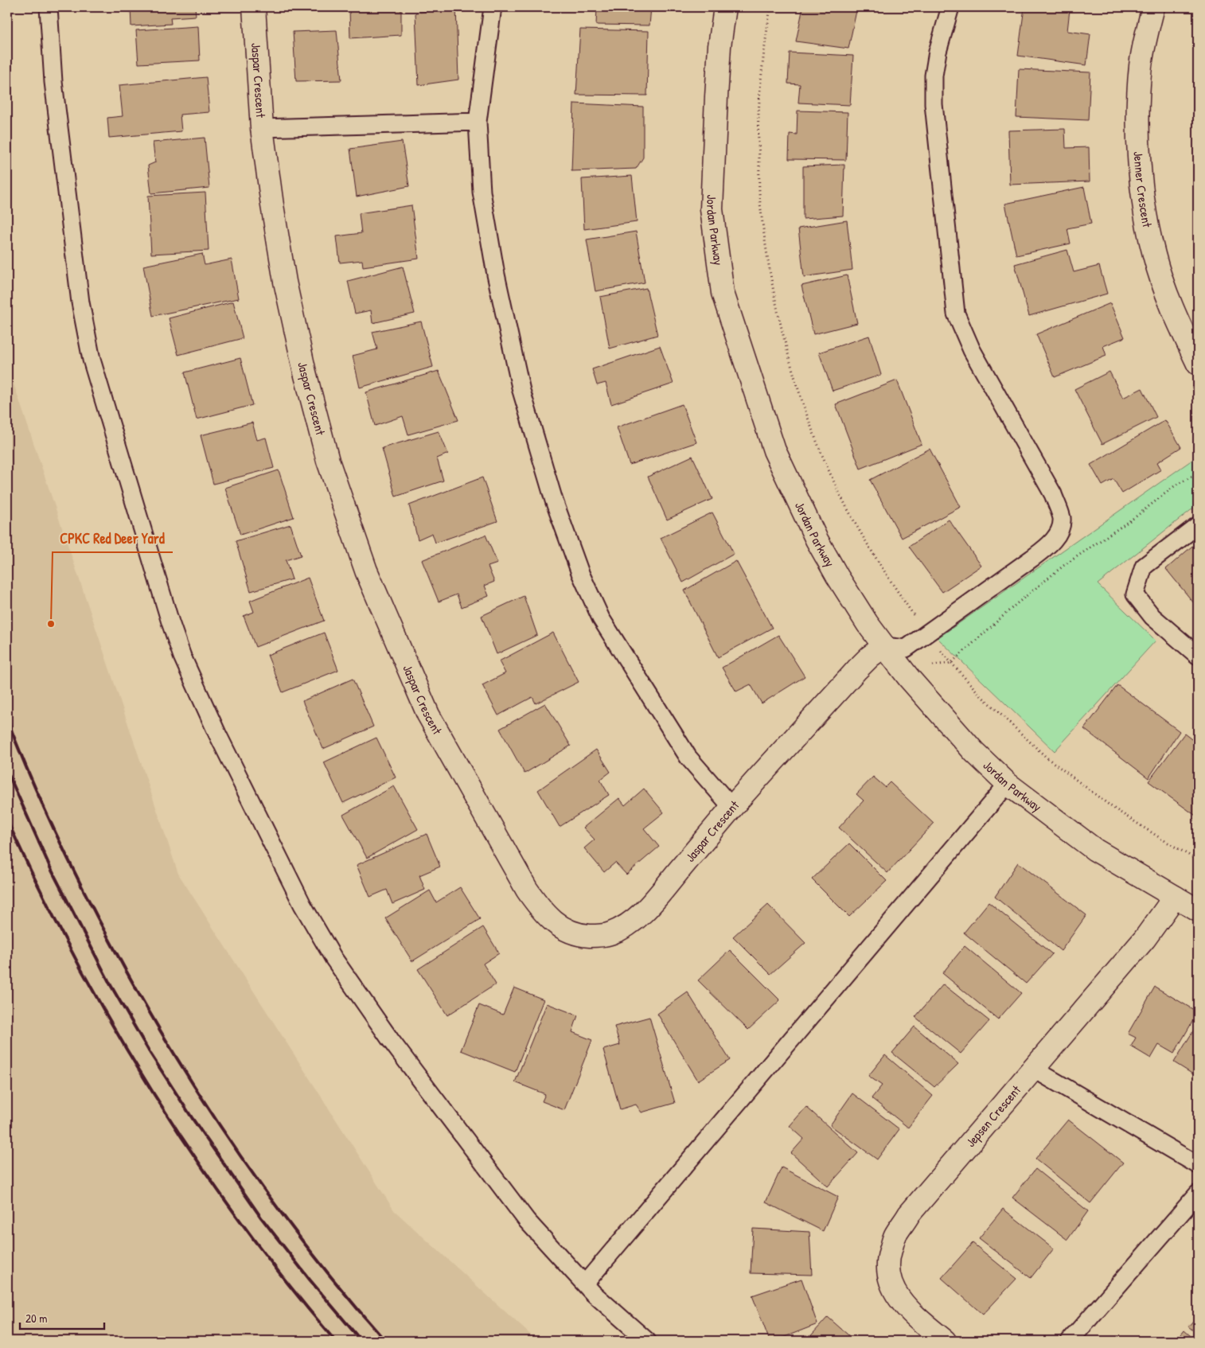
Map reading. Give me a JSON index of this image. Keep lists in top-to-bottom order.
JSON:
{
  "streets": {
    "street": [
      "Jaspar Crescent",
      "Jenner Crescent",
      "Jordan Parkway",
      "Jepsen Crescent"
    ]
  },
  "crossings": [
    ["Jaspar Crescent", "Jordan Parkway"],
    ["Jordan Parkway", "Jepsen Crescent"]
  ],
  "places": ["CPKC Red Deer Yard"],
  "scale_bar": "20 m"
}
